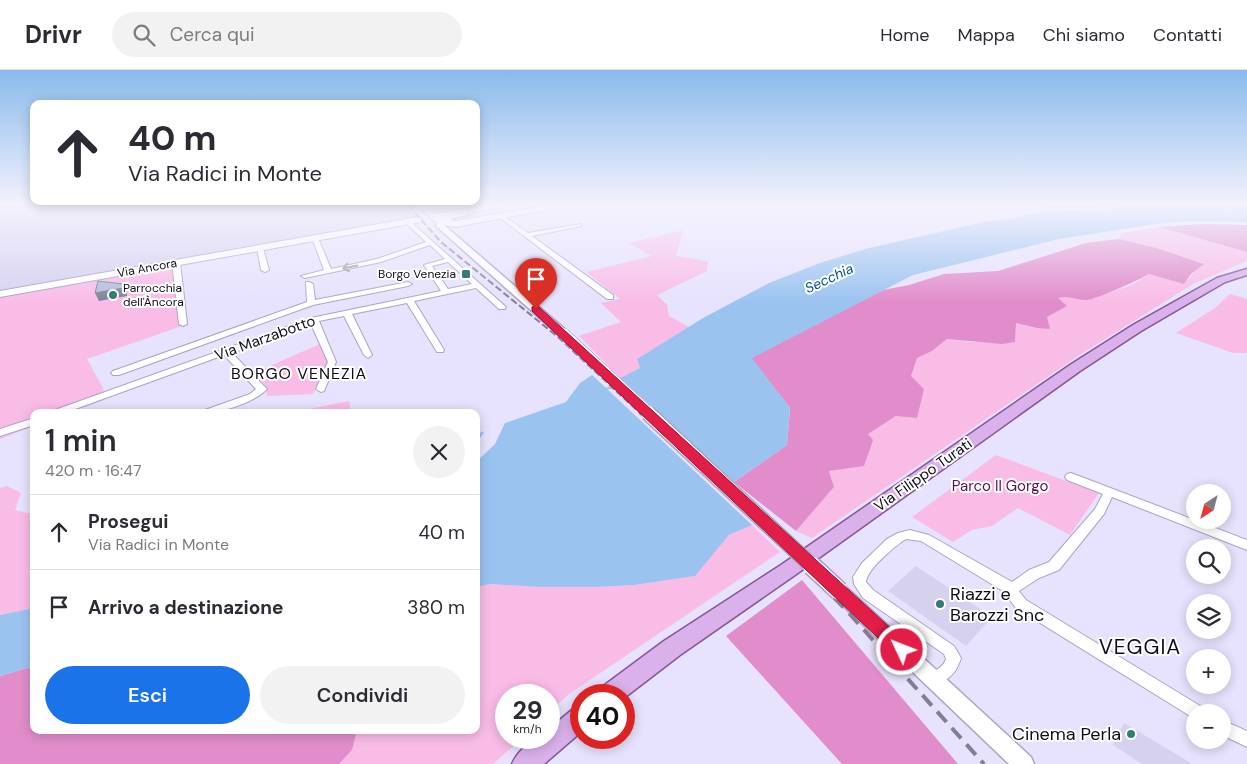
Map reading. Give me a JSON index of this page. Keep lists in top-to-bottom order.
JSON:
{
  "streets": {
    "main road": ["Via Ancora", "Via Filippo Turati"],
    "street": ["Via Marzabotto"]
  },
  "districts": ["BORGO VENEZIA", "VEGGIA"],
  "water": ["Secchia"],
  "parks": ["Parco Il Gorgo"],
  "places": {
    "transit": ["Borgo Venezia"],
    "other": ["Parrocchia dell'Àncora", "Riazzi e Barozzi Snc", "Cinema Perla"]
  },
  "north": "bottom left",
  "page": {
    "header": "Drivr",
    "search": "Cerca qui",
    "nav": [
      "Home",
      "Mappa",
      "Chi siamo",
      "Contatti"
    ],
    "turn": ["40 m", "Via Radici in Monte"],
    "heading": ["1 min", "420 m · 16:47"],
    "map_buttons": ["+", "−"],
    "list": [
      {
        "name": "Prosegui",
        "note": "Via Radici in Monte",
        "value": "40 m"
      },
      {
        "name": "Arrivo a destinazione",
        "value": "380 m"
      }
    ],
    "buttons": ["Esci", "Condividi"],
    "speed": "29 km/h",
    "limit": "40"
  }
}
